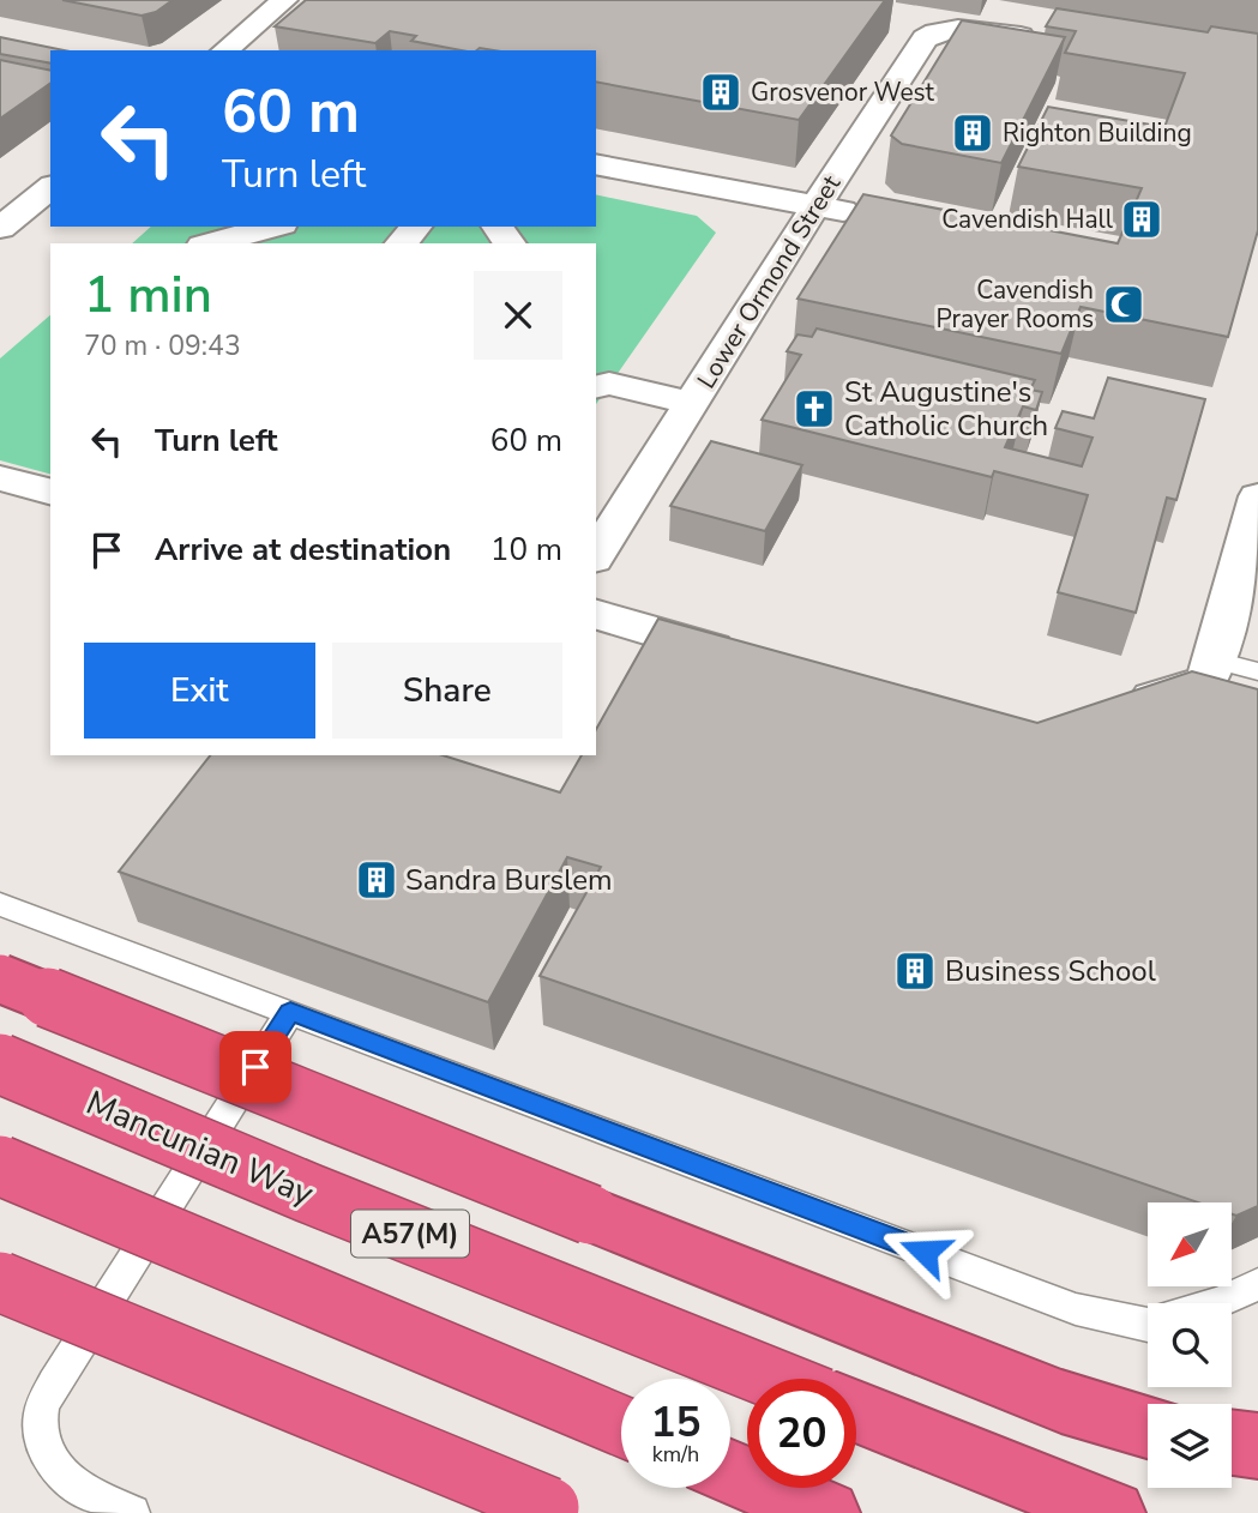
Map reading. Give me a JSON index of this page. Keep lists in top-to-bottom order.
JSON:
{
  "streets": {
    "highway": ["Mancunian Way", "A57(M)"],
    "street": ["Lower Ormond Street"]
  },
  "places": {
    "building": [
      "Grosvenor West",
      "Righton Building",
      "Cavendish Hall",
      "Sandra Burslem",
      "Business School"
    ],
    "mosque": ["Cavendish Prayer Rooms"],
    "church": ["St Augustine's Catholic Church"]
  },
  "north": "bottom left",
  "page": {
    "turn": ["60 m", "Turn left"],
    "heading": ["1 min", "70 m · 09:43"],
    "list": [
      {
        "name": "Turn left",
        "value": "60 m"
      },
      {
        "name": "Arrive at destination",
        "value": "10 m"
      }
    ],
    "buttons": ["Exit", "Share"],
    "speed": "15 km/h",
    "limit": "20"
  }
}
